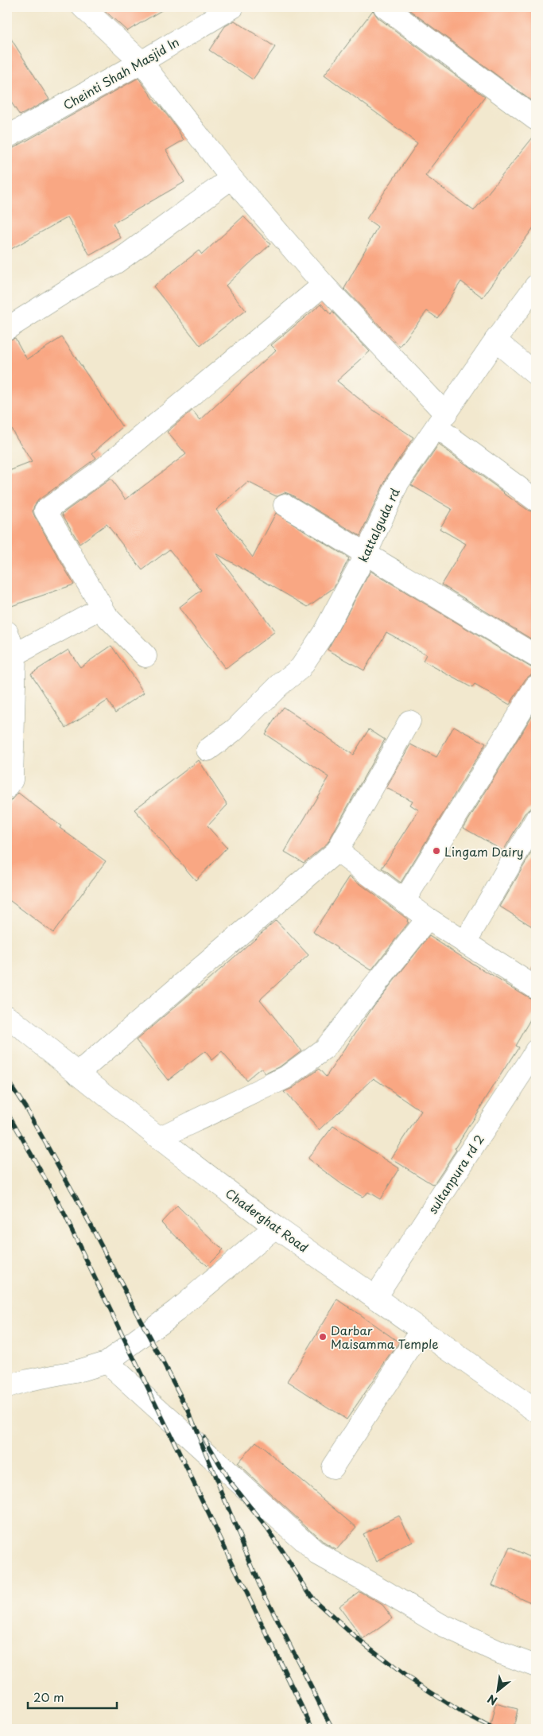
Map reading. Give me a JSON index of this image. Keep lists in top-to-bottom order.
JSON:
{
  "streets": {
    "street": [
      "Cheinti Shah Masjid ln",
      "kattalguda rd",
      "sultanpura rd 2",
      "Chaderghat Road"
    ]
  },
  "crossings": [
    ["sultanpura rd 2", "Chaderghat Road"]
  ],
  "places": ["Lingam Dairy", "Darbar Maisamma Temple"],
  "scale_bar": "20 m",
  "north": "bottom left"
}
